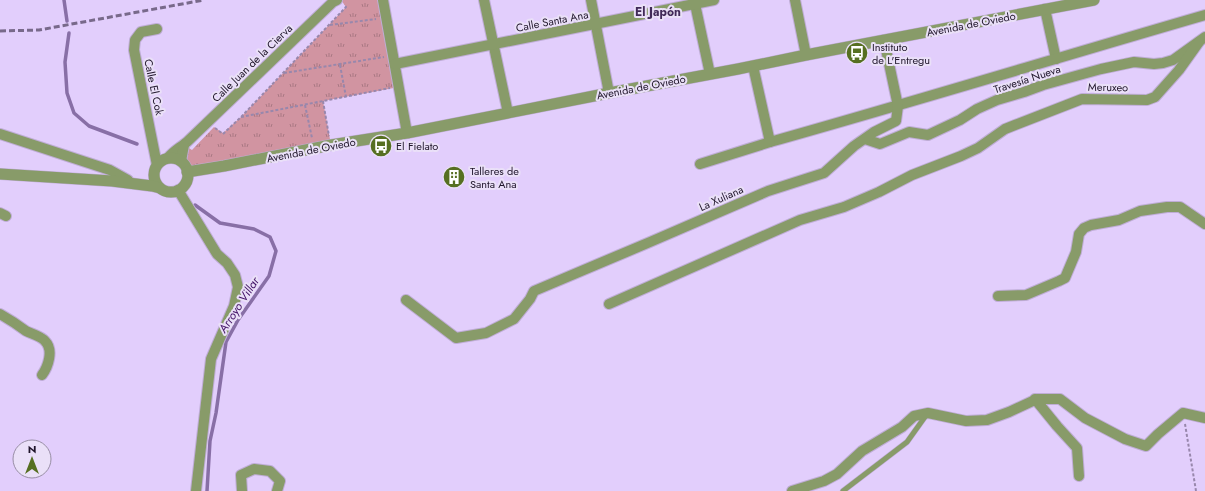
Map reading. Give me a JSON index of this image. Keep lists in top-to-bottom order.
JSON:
{
  "streets": {
    "street": [
      "Calle Santa Ana",
      "Avenida de Oviedo",
      "Calle Juan de la Cierva",
      "Travesía Nueva",
      "Calle El Cok",
      "Meruxeo",
      "La Xuliana"
    ]
  },
  "crossings": [
    ["Avenida de Oviedo", "Calle Juan de la Cierva"],
    ["Avenida de Oviedo", "Calle El Cok"],
    ["Calle Juan de la Cierva", "Calle El Cok"],
    ["Travesía Nueva", "Meruxeo"],
    ["Travesía Nueva", "La Xuliana"]
  ],
  "districts": ["El Japón"],
  "water": ["Arroyo Villar"],
  "places": {
    "bus stop": ["Instituto de L'Entregu", "El Fielato"],
    "building": ["Talleres de Santa Ana"]
  },
  "north": "top"
}
